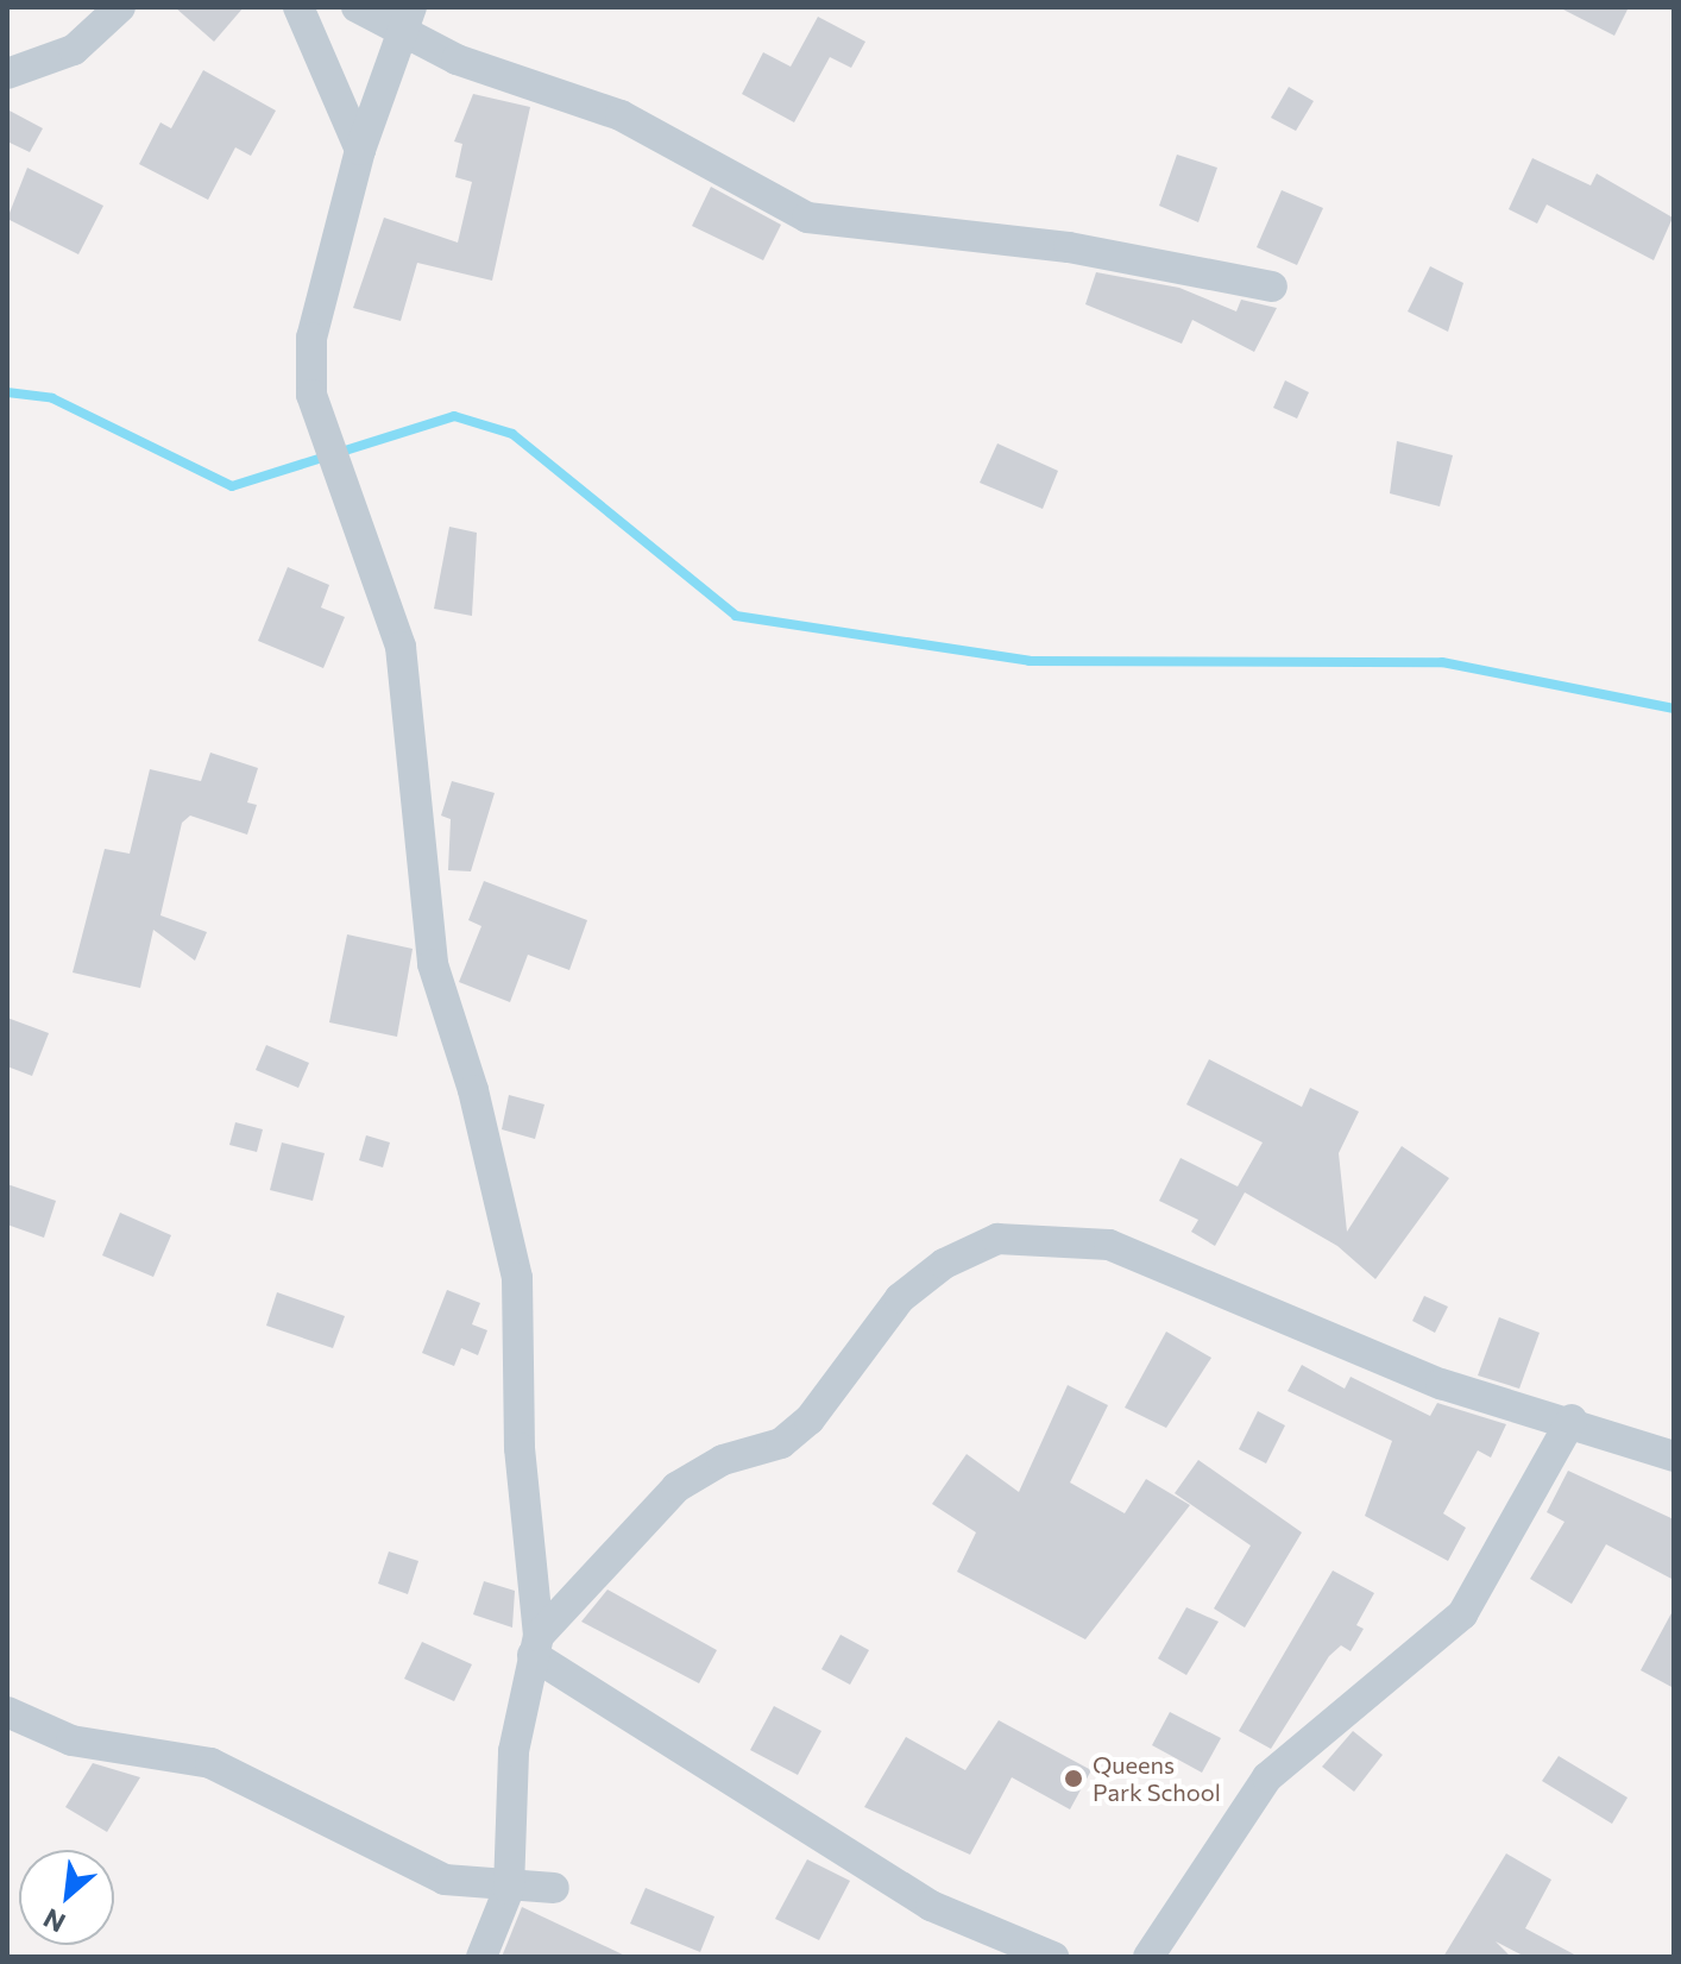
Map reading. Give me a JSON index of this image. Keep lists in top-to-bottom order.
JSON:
{
  "places": ["Queens Park School"],
  "north": "bottom left"
}
